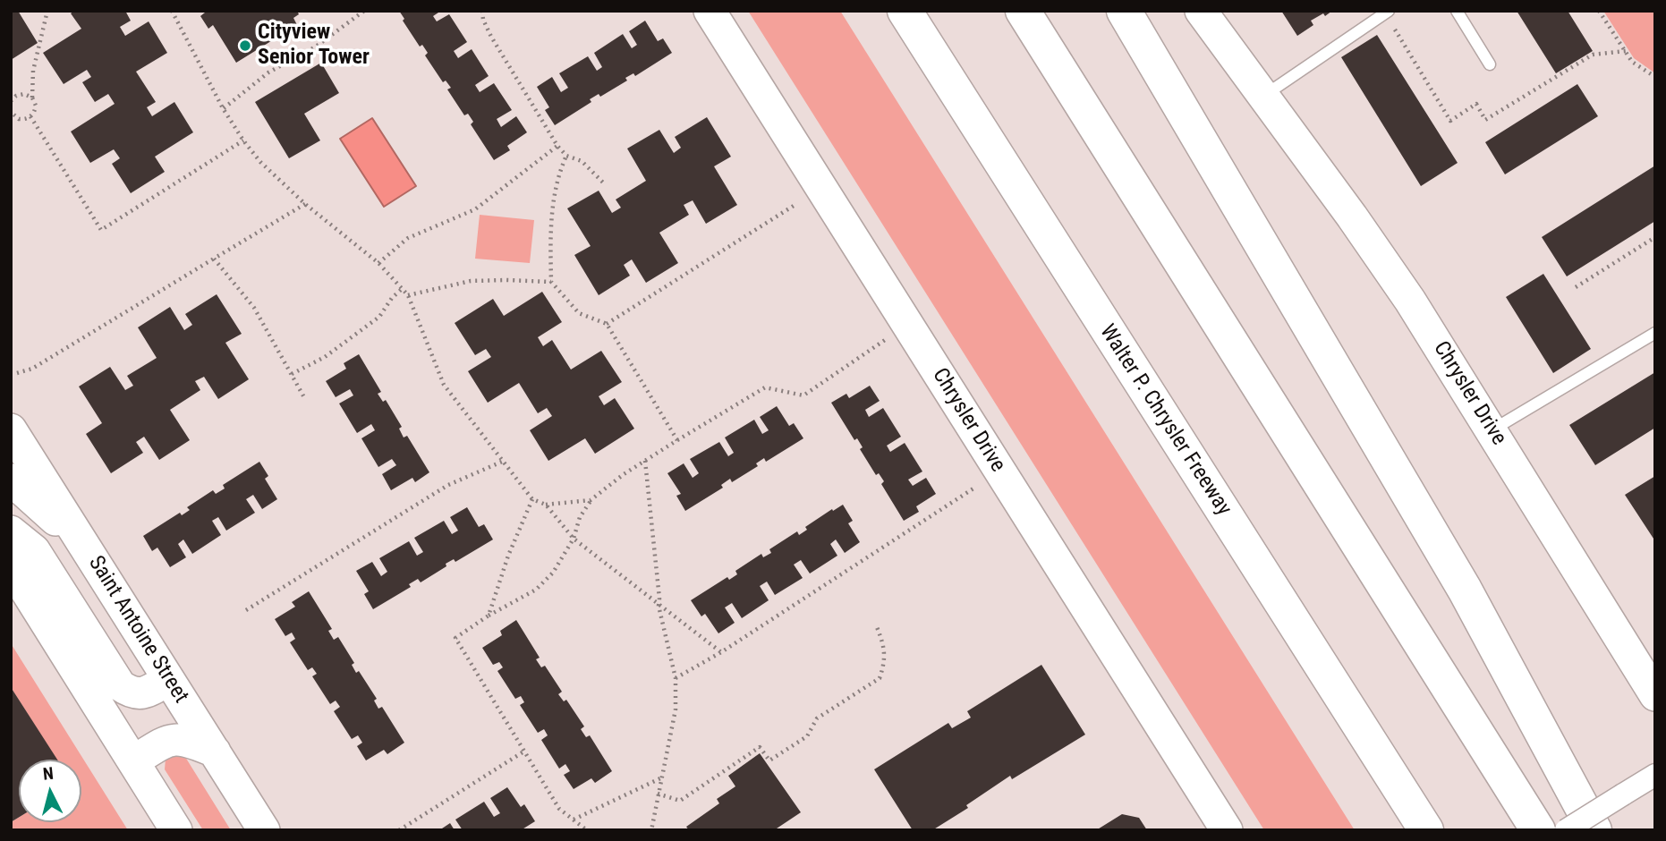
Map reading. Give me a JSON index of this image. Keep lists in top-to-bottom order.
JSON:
{
  "streets": {
    "highway": ["Walter P. Chrysler Freeway"],
    "street": ["Chrysler Drive", "Saint Antoine Street"]
  },
  "places": ["Cityview Senior Tower"],
  "north": "top"
}
